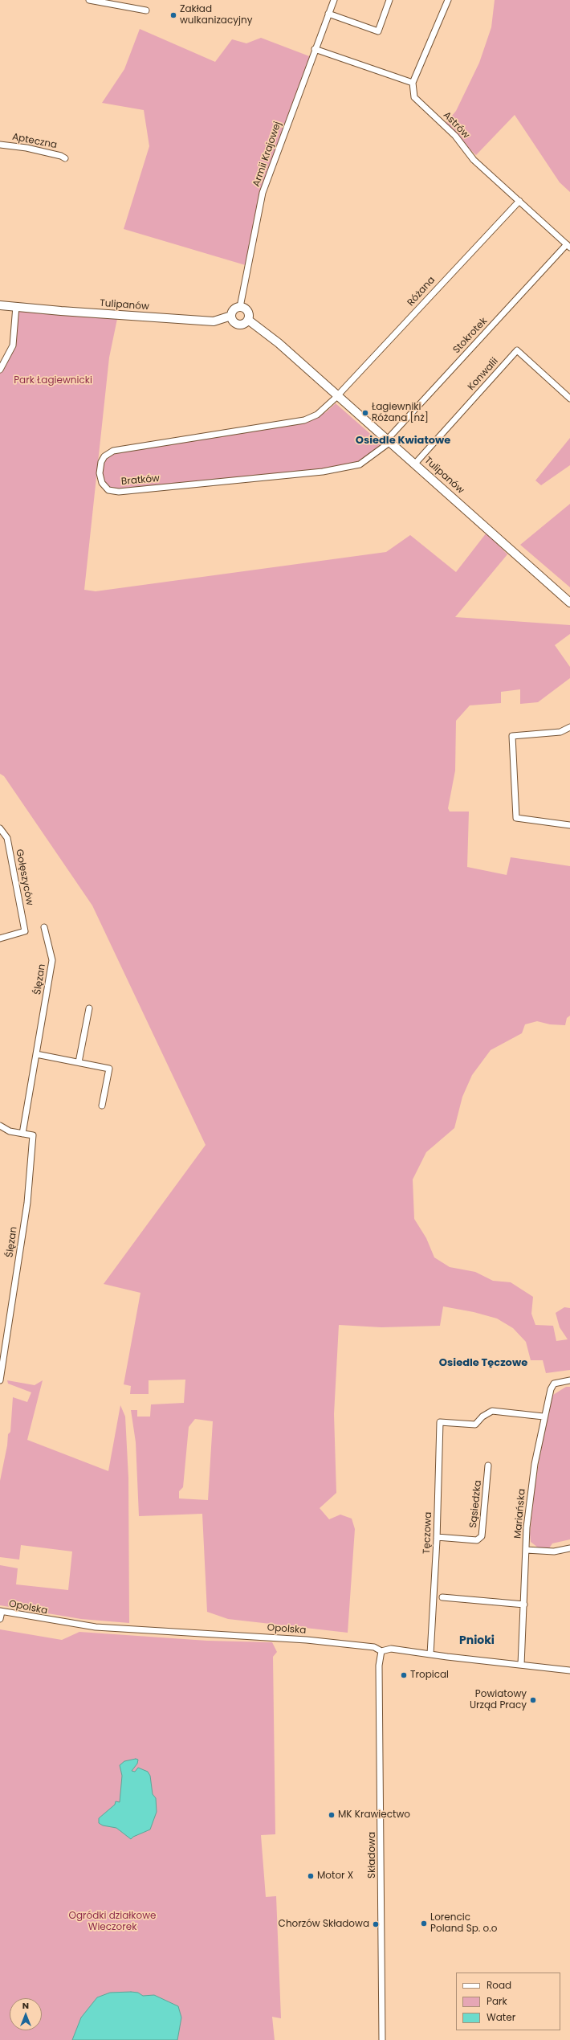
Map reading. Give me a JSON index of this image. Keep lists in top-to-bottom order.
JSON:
{
  "streets": {
    "street": [
      "Astrów",
      "Apteczna",
      "Armii Krajowej",
      "Różana",
      "Tulipanów",
      "Stokrotek",
      "Konwalii",
      "Bratków",
      "Gołęszyców",
      "Ślęzan",
      "Sąsiedzka",
      "Mariańska",
      "Tęczowa",
      "Opolska",
      "Składowa"
    ]
  },
  "crossings": [
    ["Astrów", "Różana"],
    ["Astrów", "Stokrotek"],
    ["Armii Krajowej", "Tulipanów"],
    ["Różana", "Tulipanów"],
    ["Różana", "Bratków"],
    ["Tulipanów", "Stokrotek"],
    ["Tulipanów", "Konwalii"],
    ["Tulipanów", "Bratków"],
    ["Stokrotek", "Bratków"],
    ["Sąsiedzka", "Tęczowa"],
    ["Mariańska", "Tęczowa"],
    ["Mariańska", "Opolska"],
    ["Tęczowa", "Opolska"],
    ["Opolska", "Składowa"]
  ],
  "districts": ["Osiedle Kwiatowe", "Osiedle Tęczowe", "Pnioki"],
  "parks": ["Park Łagiewnicki", "Ogródki działkowe Wieczorek"],
  "places": [
    "Zakład wulkanizacyjny",
    "Łagiewniki Różana [nż]",
    "Tropical",
    "Powiatowy Urząd Pracy",
    "MK Krawiectwo",
    "Motor X",
    "Lorencic Poland Sp. o.o",
    "Chorzów Składowa"
  ],
  "legend": ["Road", "Park", "Water"],
  "north": "top"
}
